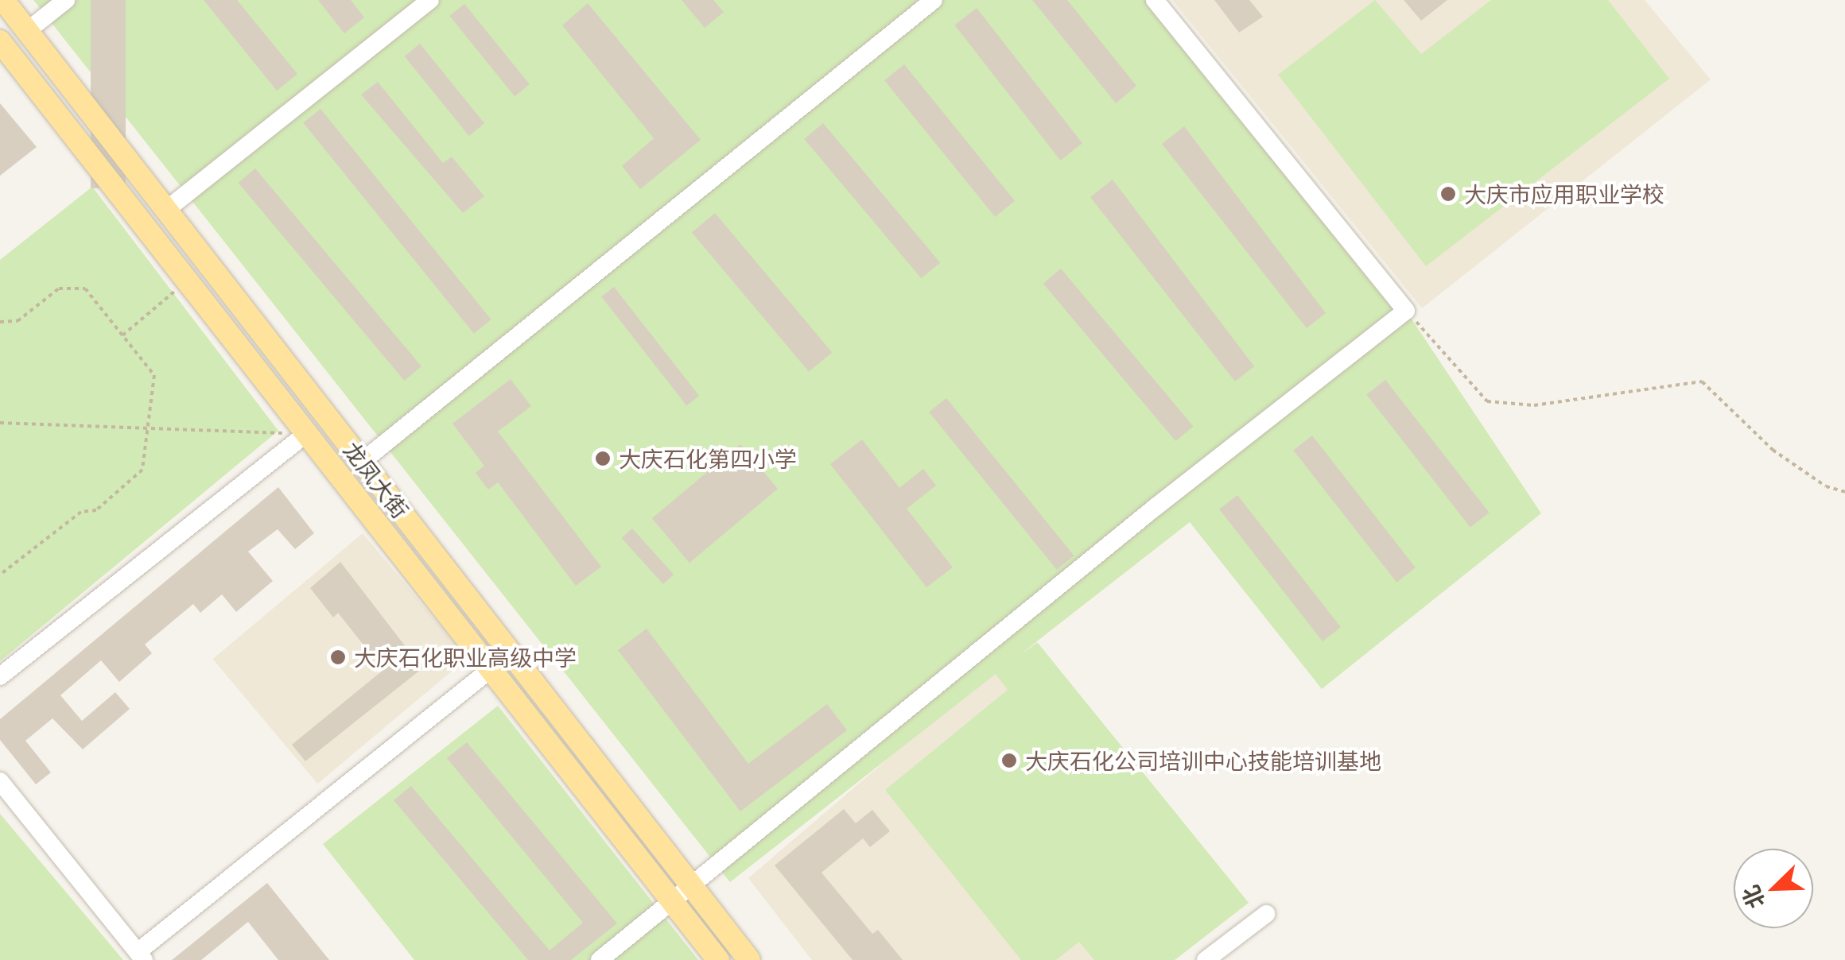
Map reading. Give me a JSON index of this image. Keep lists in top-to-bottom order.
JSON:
{
  "streets": {
    "main road": ["龙凤大街"]
  },
  "places": [
    "大庆市应用职业学校",
    "大庆石化第四小学",
    "大庆石化职业高级中学",
    "大庆石化公司培训中心技能培训基地"
  ],
  "north": "bottom left"
}
